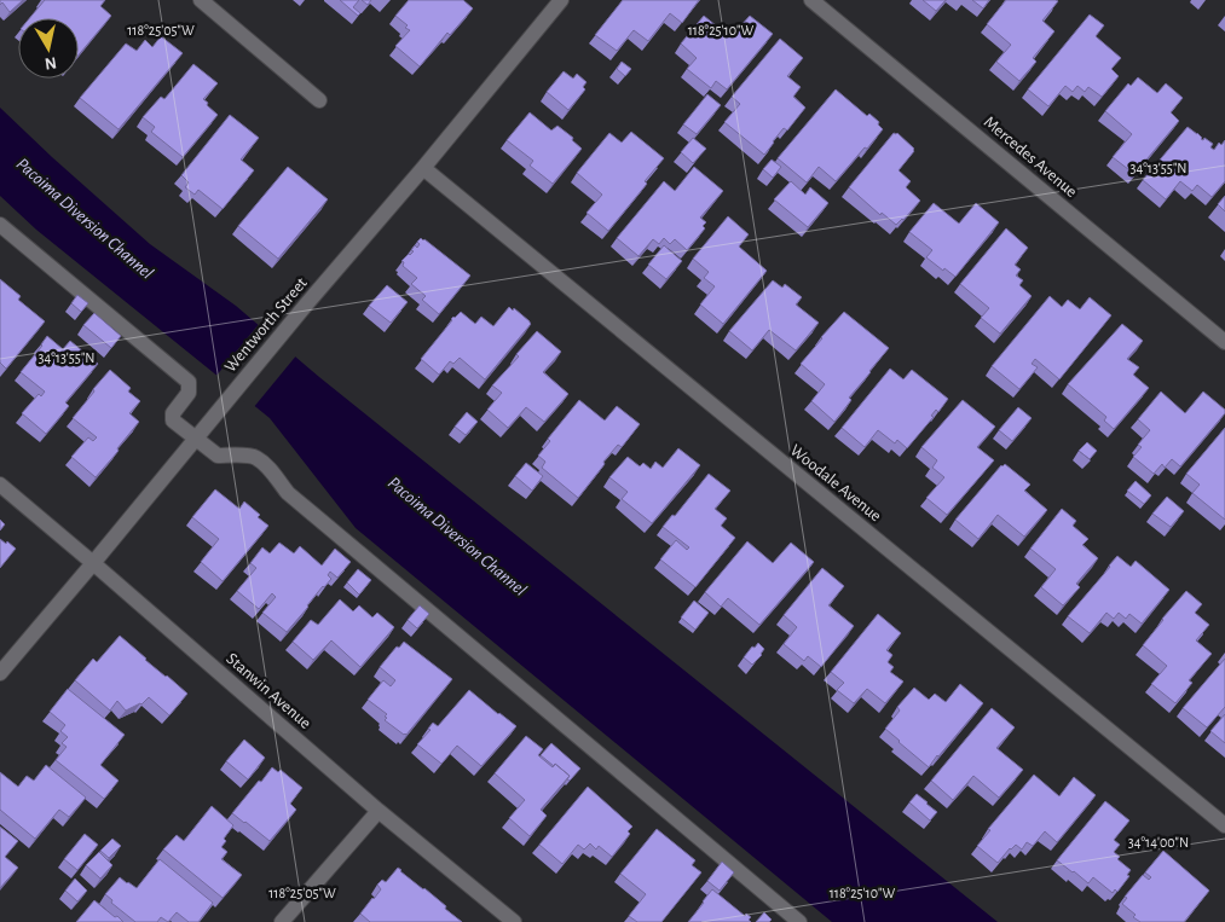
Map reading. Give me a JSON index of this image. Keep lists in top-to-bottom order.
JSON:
{
  "streets": {
    "street": [
      "Mercedes Avenue",
      "Wentworth Street",
      "Woodale Avenue",
      "Stanwin Avenue"
    ]
  },
  "crossings": [
    ["Wentworth Street", "Woodale Avenue"],
    ["Wentworth Street", "Stanwin Avenue"]
  ],
  "water": ["Pacoima Diversion Channel"],
  "north": "bottom",
  "coordinates": [
    "118°25'05\"W",
    "118°25'10\"W",
    "34°13'55\"N",
    "34°14'00\"N"
  ]
}
